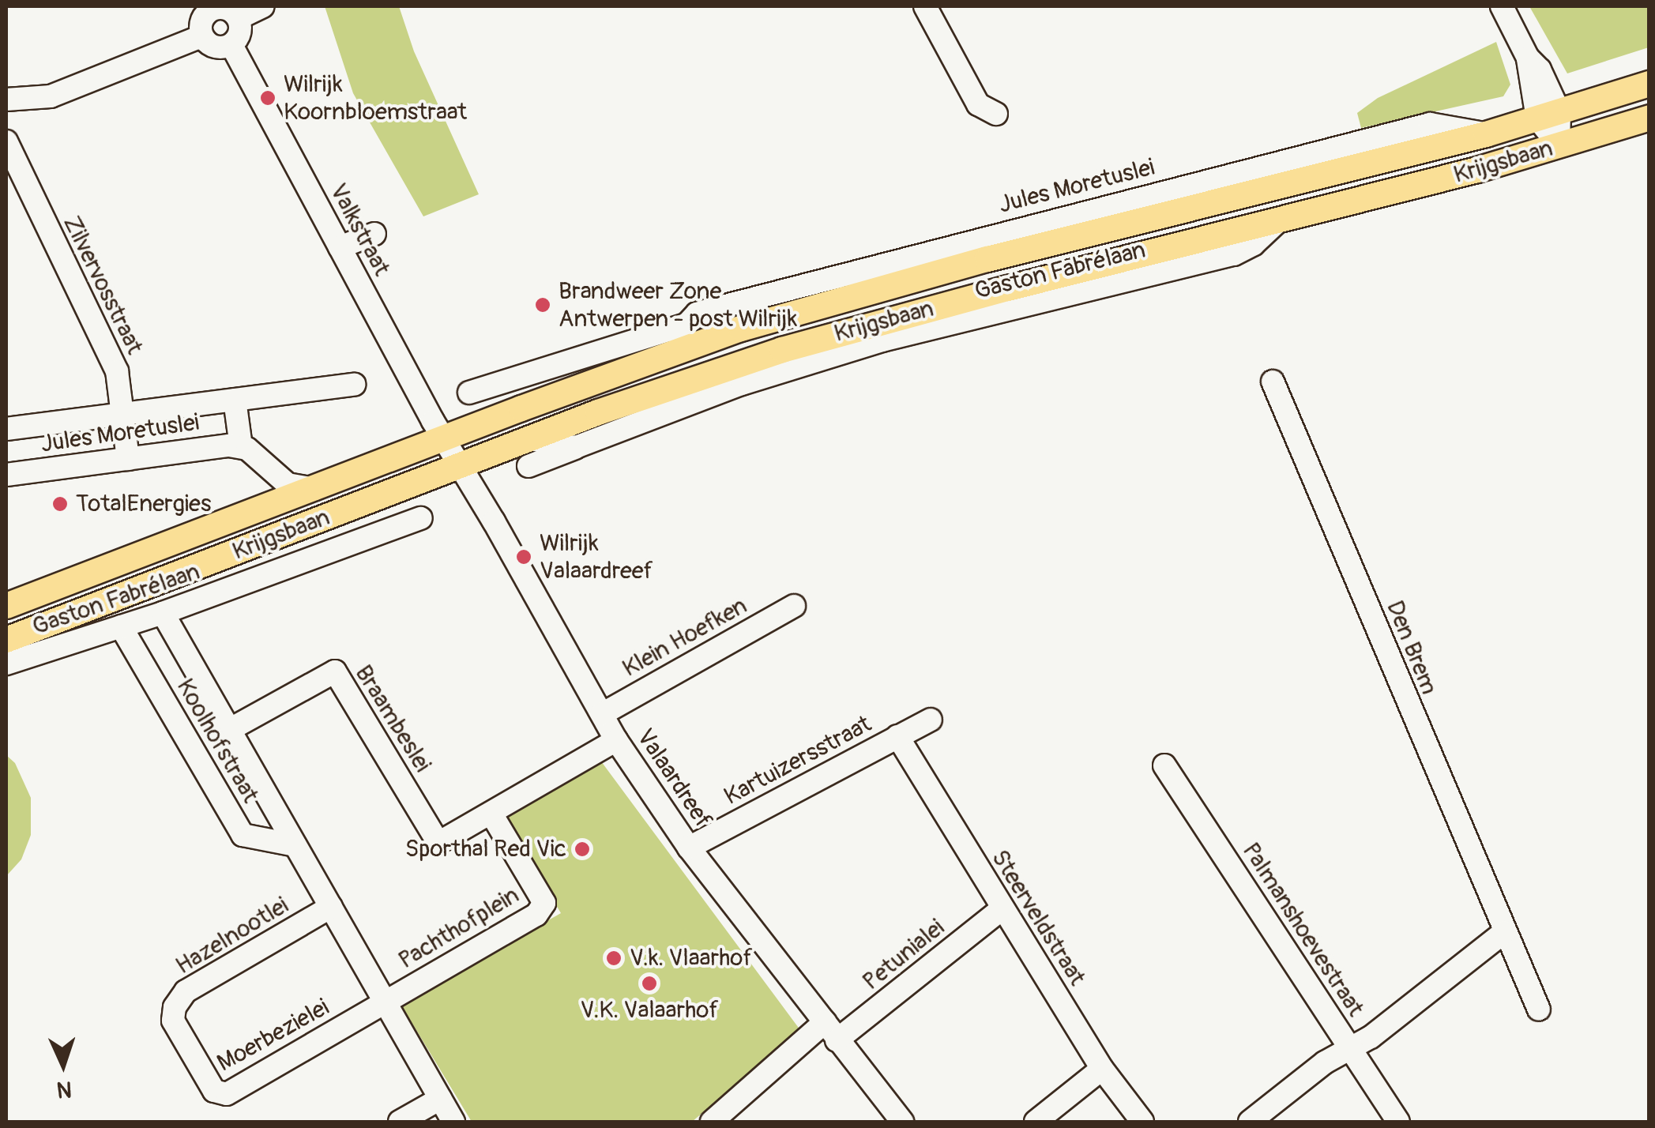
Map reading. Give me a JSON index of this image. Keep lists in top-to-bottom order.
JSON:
{
  "streets": {
    "main road": ["Krijgsbaan"],
    "street": [
      "Jules Moretuslei",
      "Valkstraat",
      "Gaston Fabrélaan",
      "Zilvervosstraat",
      "Klein Hoefken",
      "Den Brem",
      "Braambeslei",
      "Koolhofstraat",
      "Kartuizersstraat",
      "Valaardreef",
      "Steerveldstraat",
      "Pachthofplein",
      "Palmanshoevestraat",
      "Hazelnootlei",
      "Petunialei",
      "Moerbezielei"
    ]
  },
  "crossings": [
    ["Krijgsbaan", "Jules Moretuslei"],
    ["Krijgsbaan", "Valkstraat"],
    ["Krijgsbaan", "Gaston Fabrélaan"],
    ["Krijgsbaan", "Valaardreef"],
    ["Jules Moretuslei", "Zilvervosstraat"],
    ["Valkstraat", "Valaardreef"],
    ["Gaston Fabrélaan", "Koolhofstraat"],
    ["Klein Hoefken", "Valaardreef"],
    ["Braambeslei", "Koolhofstraat"],
    ["Braambeslei", "Pachthofplein"],
    ["Koolhofstraat", "Pachthofplein"],
    ["Koolhofstraat", "Hazelnootlei"],
    ["Koolhofstraat", "Moerbezielei"],
    ["Kartuizersstraat", "Valaardreef"],
    ["Kartuizersstraat", "Steerveldstraat"],
    ["Valaardreef", "Petunialei"],
    ["Steerveldstraat", "Petunialei"],
    ["Pachthofplein", "Moerbezielei"],
    ["Hazelnootlei", "Moerbezielei"]
  ],
  "places": [
    "Wilrijk Koornbloemstraat",
    "Brandweer Zone Antwerpen - post Wilrijk",
    "TotalEnergies",
    "Wilrijk Valaardreef",
    "Sporthal Red Vic",
    "V.k. Vlaarhof",
    "V.K. Valaarhof"
  ],
  "north": "bottom"
}
